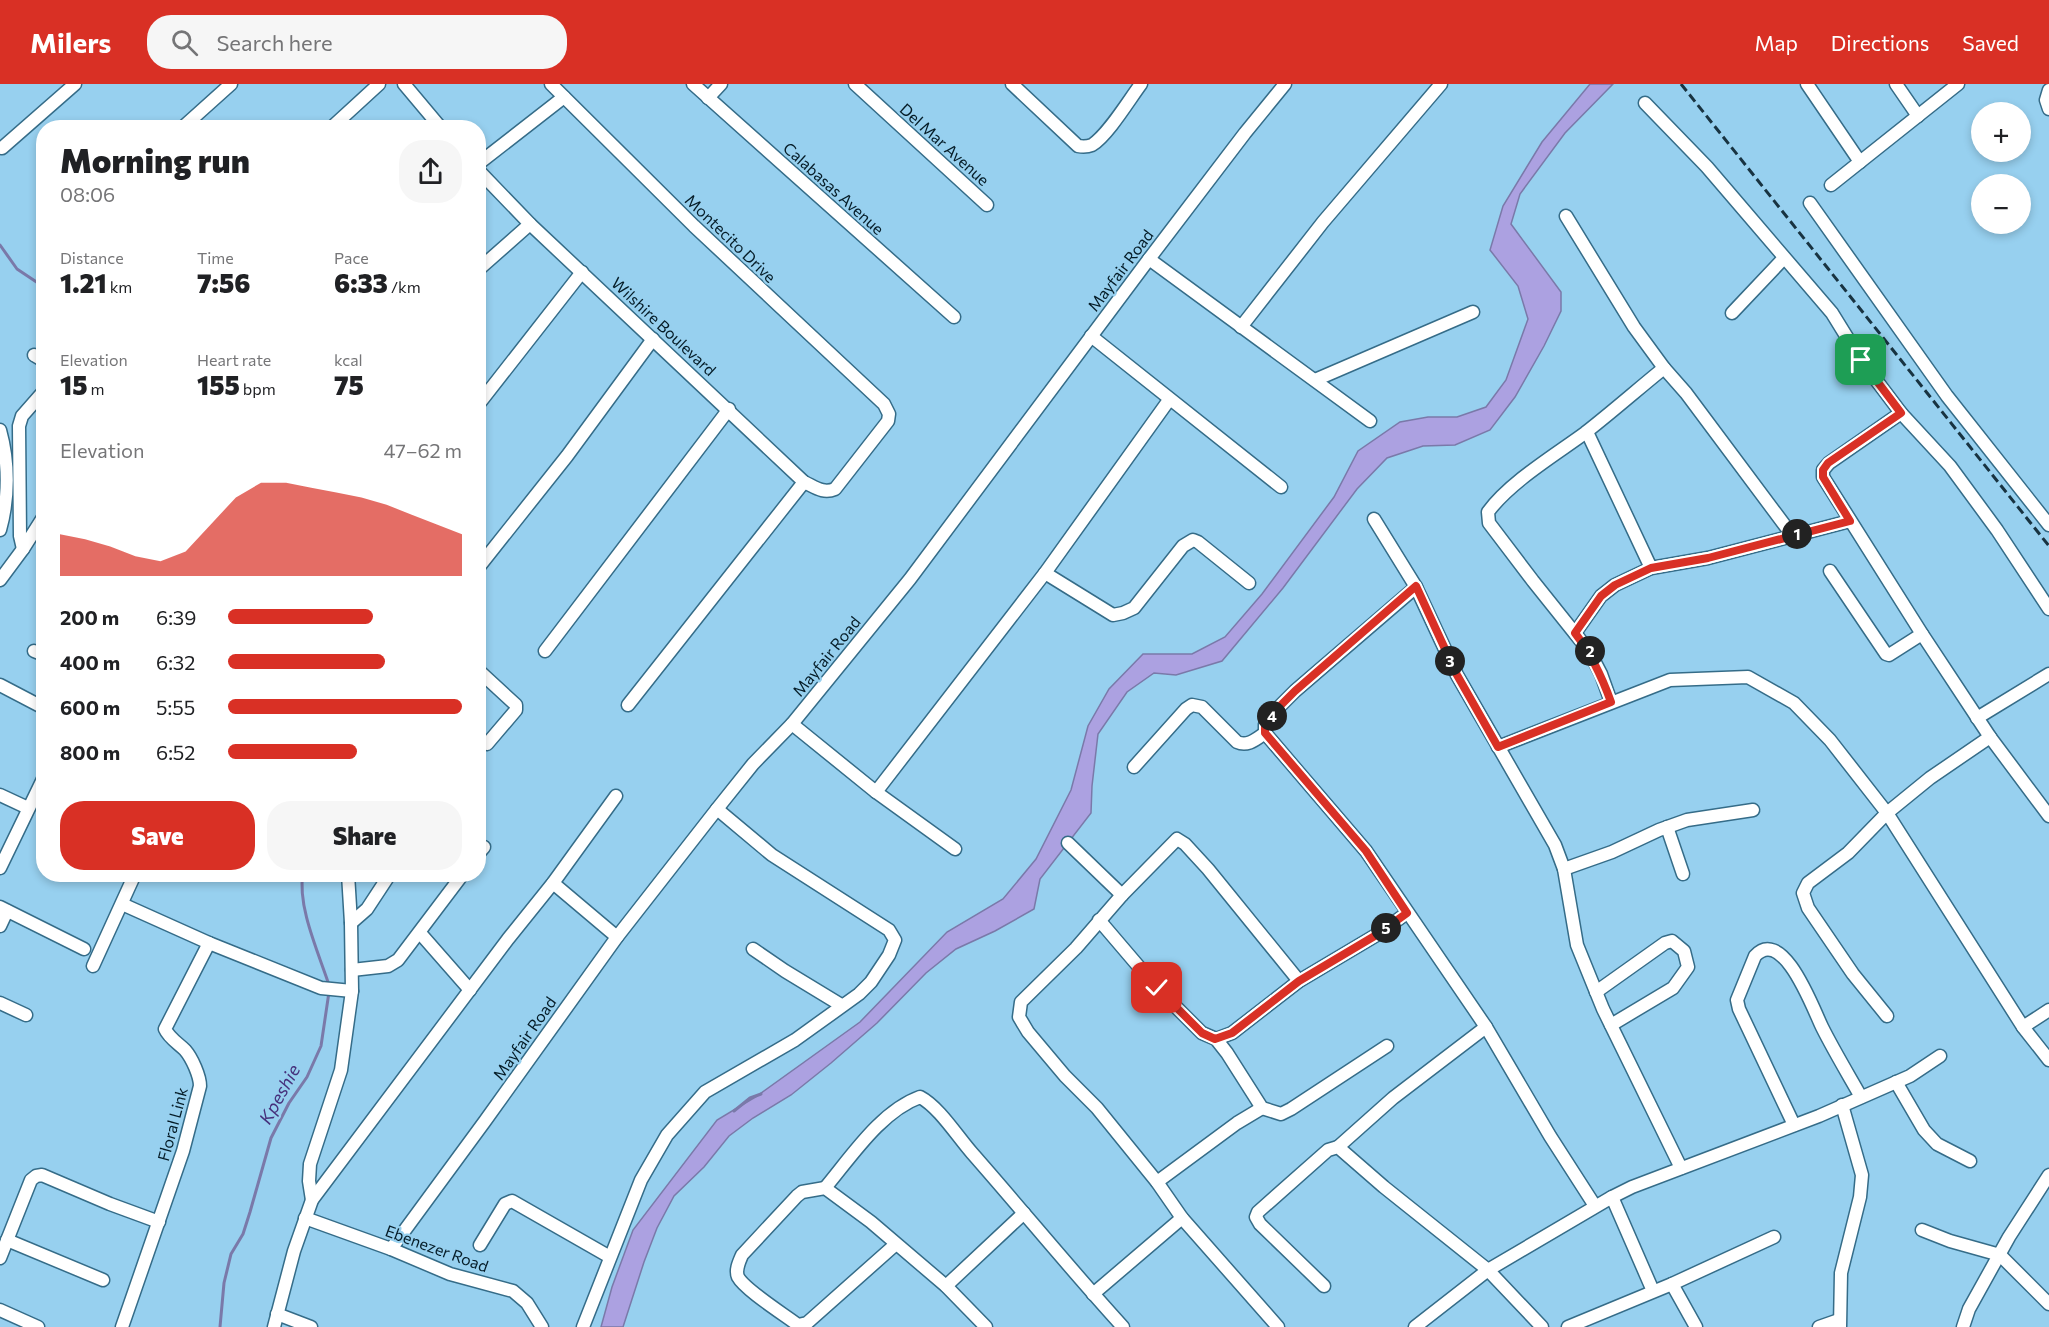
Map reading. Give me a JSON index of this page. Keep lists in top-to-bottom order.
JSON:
{
  "streets": {
    "street": [
      "Del Mar Avenue",
      "Calabasas Avenue",
      "Montecito Drive",
      "Mayfair Road",
      "Wilshire Boulevard",
      "Floral Link",
      "Ebenezer Road"
    ]
  },
  "crossings": [
    ["Montecito Drive", "Wilshire Boulevard"],
    ["Mayfair Road", "Ebenezer Road"]
  ],
  "water": ["Kpeshie"],
  "page": {
    "header": "Milers",
    "search": "Search here",
    "nav": ["Map", "Directions", "Saved"],
    "map_buttons": ["+", "−"],
    "heading": ["Morning run", "08:06"],
    "stats": [
      ["Distance", "1.21 km"],
      ["Time", "7:56"],
      ["Pace", "6:33 /km"],
      ["Elevation", "15 m"],
      ["Heart rate", "155 bpm"],
      ["kcal", "75"]
    ],
    "chart": ["Elevation", "47–62 m"],
    "pins": [
      "1",
      "2",
      "3",
      "4",
      "5"
    ],
    "list": [
      {
        "name": "200 m",
        "note": "6:39"
      },
      {
        "name": "400 m",
        "note": "6:32"
      },
      {
        "name": "600 m",
        "note": "5:55"
      },
      {
        "name": "800 m",
        "note": "6:52"
      }
    ],
    "buttons": ["Save", "Share"]
  }
}
